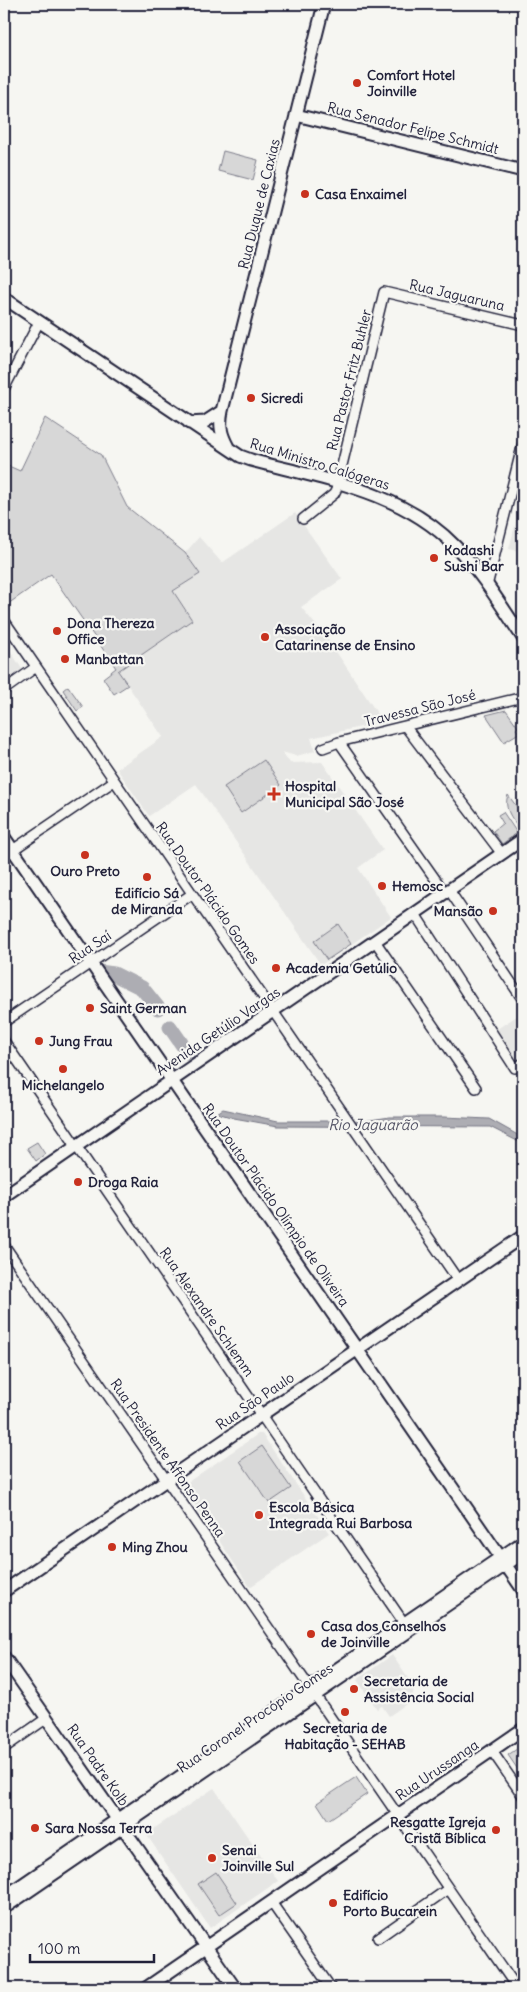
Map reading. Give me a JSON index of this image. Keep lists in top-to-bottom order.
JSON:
{
  "streets": {
    "main road": [
      "Rua Senador Felipe Schmidt",
      "Rua Duque de Caxias",
      "Rua Ministro Calógeras",
      "Avenida Getúlio Vargas",
      "Rua Doutor Plácido Olímpio de Oliveira",
      "Rua São Paulo",
      "Rua Coronel Procópio Gomes",
      "Rua Padre Kolb",
      "Rua Urussanga"
    ],
    "street": [
      "Rua Jaguaruna",
      "Rua Pastor Fritz Buhler",
      "Travessa São José",
      "Rua Doutor Plácido Gomes",
      "Rua Saí",
      "Rua Alexandre Schlemm",
      "Rua Presidente Affonso Penna"
    ]
  },
  "crossings": [
    ["Rua Senador Felipe Schmidt", "Rua Duque de Caxias"],
    ["Rua Duque de Caxias", "Rua Ministro Calógeras"],
    ["Rua Jaguaruna", "Rua Pastor Fritz Buhler"],
    ["Rua Pastor Fritz Buhler", "Rua Ministro Calógeras"],
    ["Rua Doutor Plácido Gomes", "Rua Saí"],
    ["Rua Doutor Plácido Gomes", "Avenida Getúlio Vargas"],
    ["Rua Doutor Plácido Gomes", "Rua São Paulo"],
    ["Rua Saí", "Rua Doutor Plácido Olímpio de Oliveira"],
    ["Avenida Getúlio Vargas", "Rua Doutor Plácido Olímpio de Oliveira"],
    ["Avenida Getúlio Vargas", "Rua Alexandre Schlemm"],
    ["Rua Doutor Plácido Olímpio de Oliveira", "Rua São Paulo"],
    ["Rua Doutor Plácido Olímpio de Oliveira", "Rua Coronel Procópio Gomes"],
    ["Rua Alexandre Schlemm", "Rua São Paulo"],
    ["Rua Alexandre Schlemm", "Rua Coronel Procópio Gomes"],
    ["Rua São Paulo", "Rua Presidente Affonso Penna"],
    ["Rua Presidente Affonso Penna", "Rua Coronel Procópio Gomes"],
    ["Rua Presidente Affonso Penna", "Rua Urussanga"],
    ["Rua Coronel Procópio Gomes", "Rua Padre Kolb"],
    ["Rua Padre Kolb", "Rua Urussanga"]
  ],
  "water": ["Rio Jaguarão"],
  "places": {
    "other": [
      "Comfort Hotel Joinville",
      "Casa Enxaimel",
      "Sicredi",
      "Kodashi Sushi Bar",
      "Dona Thereza Office",
      "Associação Catarinense de Ensino",
      "Manbattan",
      "Ouro Preto",
      "Edifício Sá de Miranda",
      "Hemosc",
      "Mansão",
      "Academia Getúlio",
      "Saint German",
      "Jung Frau",
      "Michelangelo",
      "Droga Raia",
      "Escola Básica Integrada Rui Barbosa",
      "Ming Zhou",
      "Casa dos Conselhos de Joinville",
      "Secretaria de Assistência Social",
      "Secretaria de Habitação - SEHAB",
      "Sara Nossa Terra",
      "Resgatte Igreja Cristã Bíblica",
      "Senai Joinville Sul",
      "Edifício Porto Bucarein"
    ],
    "health": ["Hospital Municipal São José"]
  },
  "scale_bar": "100 m"
}
